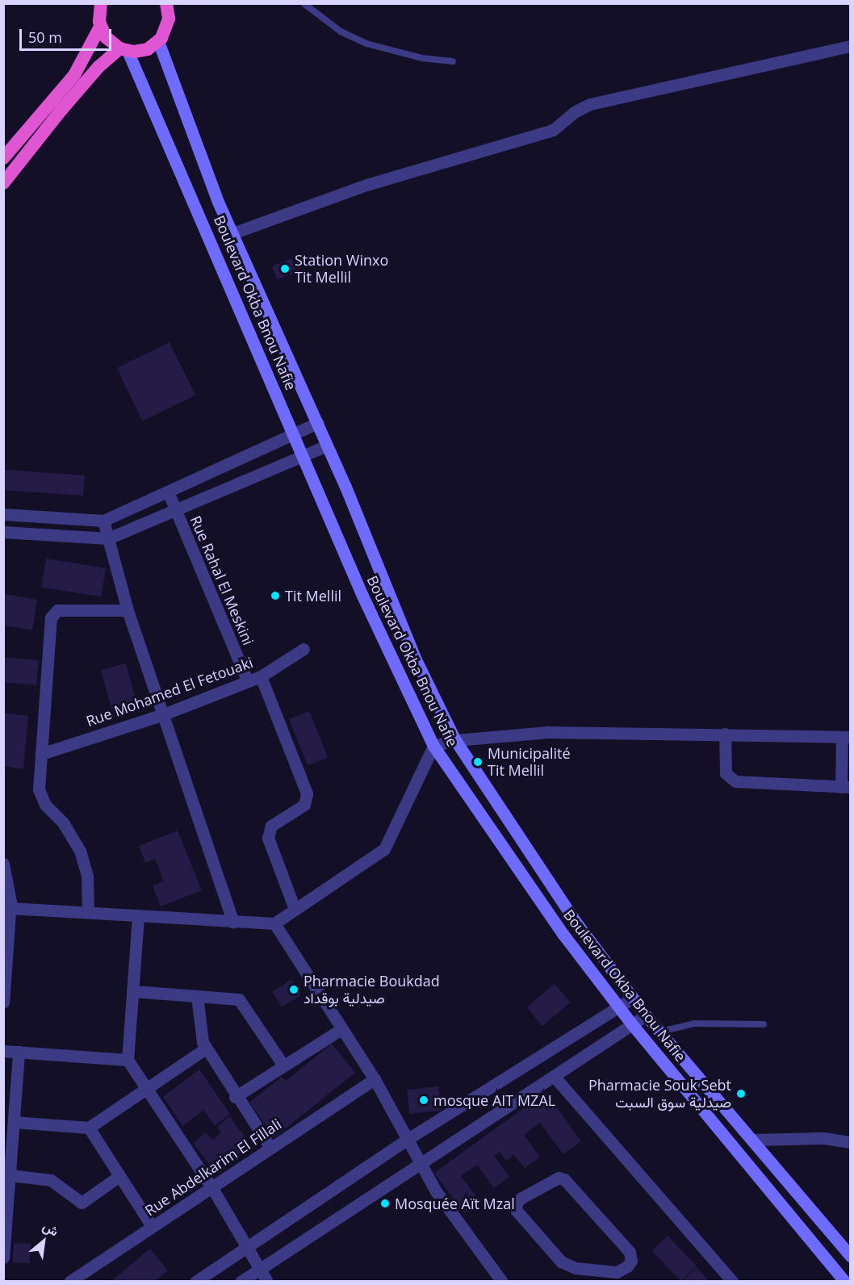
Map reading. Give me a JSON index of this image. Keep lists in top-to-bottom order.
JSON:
{
  "streets": {
    "main road": ["Boulevard Okba Bnou Nafie"],
    "street": ["Rue Rahal El Meskini", "Rue Mohamed El Fetouaki", "Rue Abdelkarim El Fillali"]
  },
  "crossings": [
    ["Rue Rahal El Meskini", "Rue Mohamed El Fetouaki"]
  ],
  "places": [
    "Station Winxo Tit Mellil",
    "Tit Mellil",
    "Municipalité Tit Mellil",
    "Pharmacie Boukdad صيدلية بوقداد",
    "Pharmacie Souk Sebt صيدلية سوق السبت",
    "mosque AIT MZAL",
    "Mosquée Aït Mzal"
  ],
  "scale_bar": "50 m",
  "north": "top right"
}
